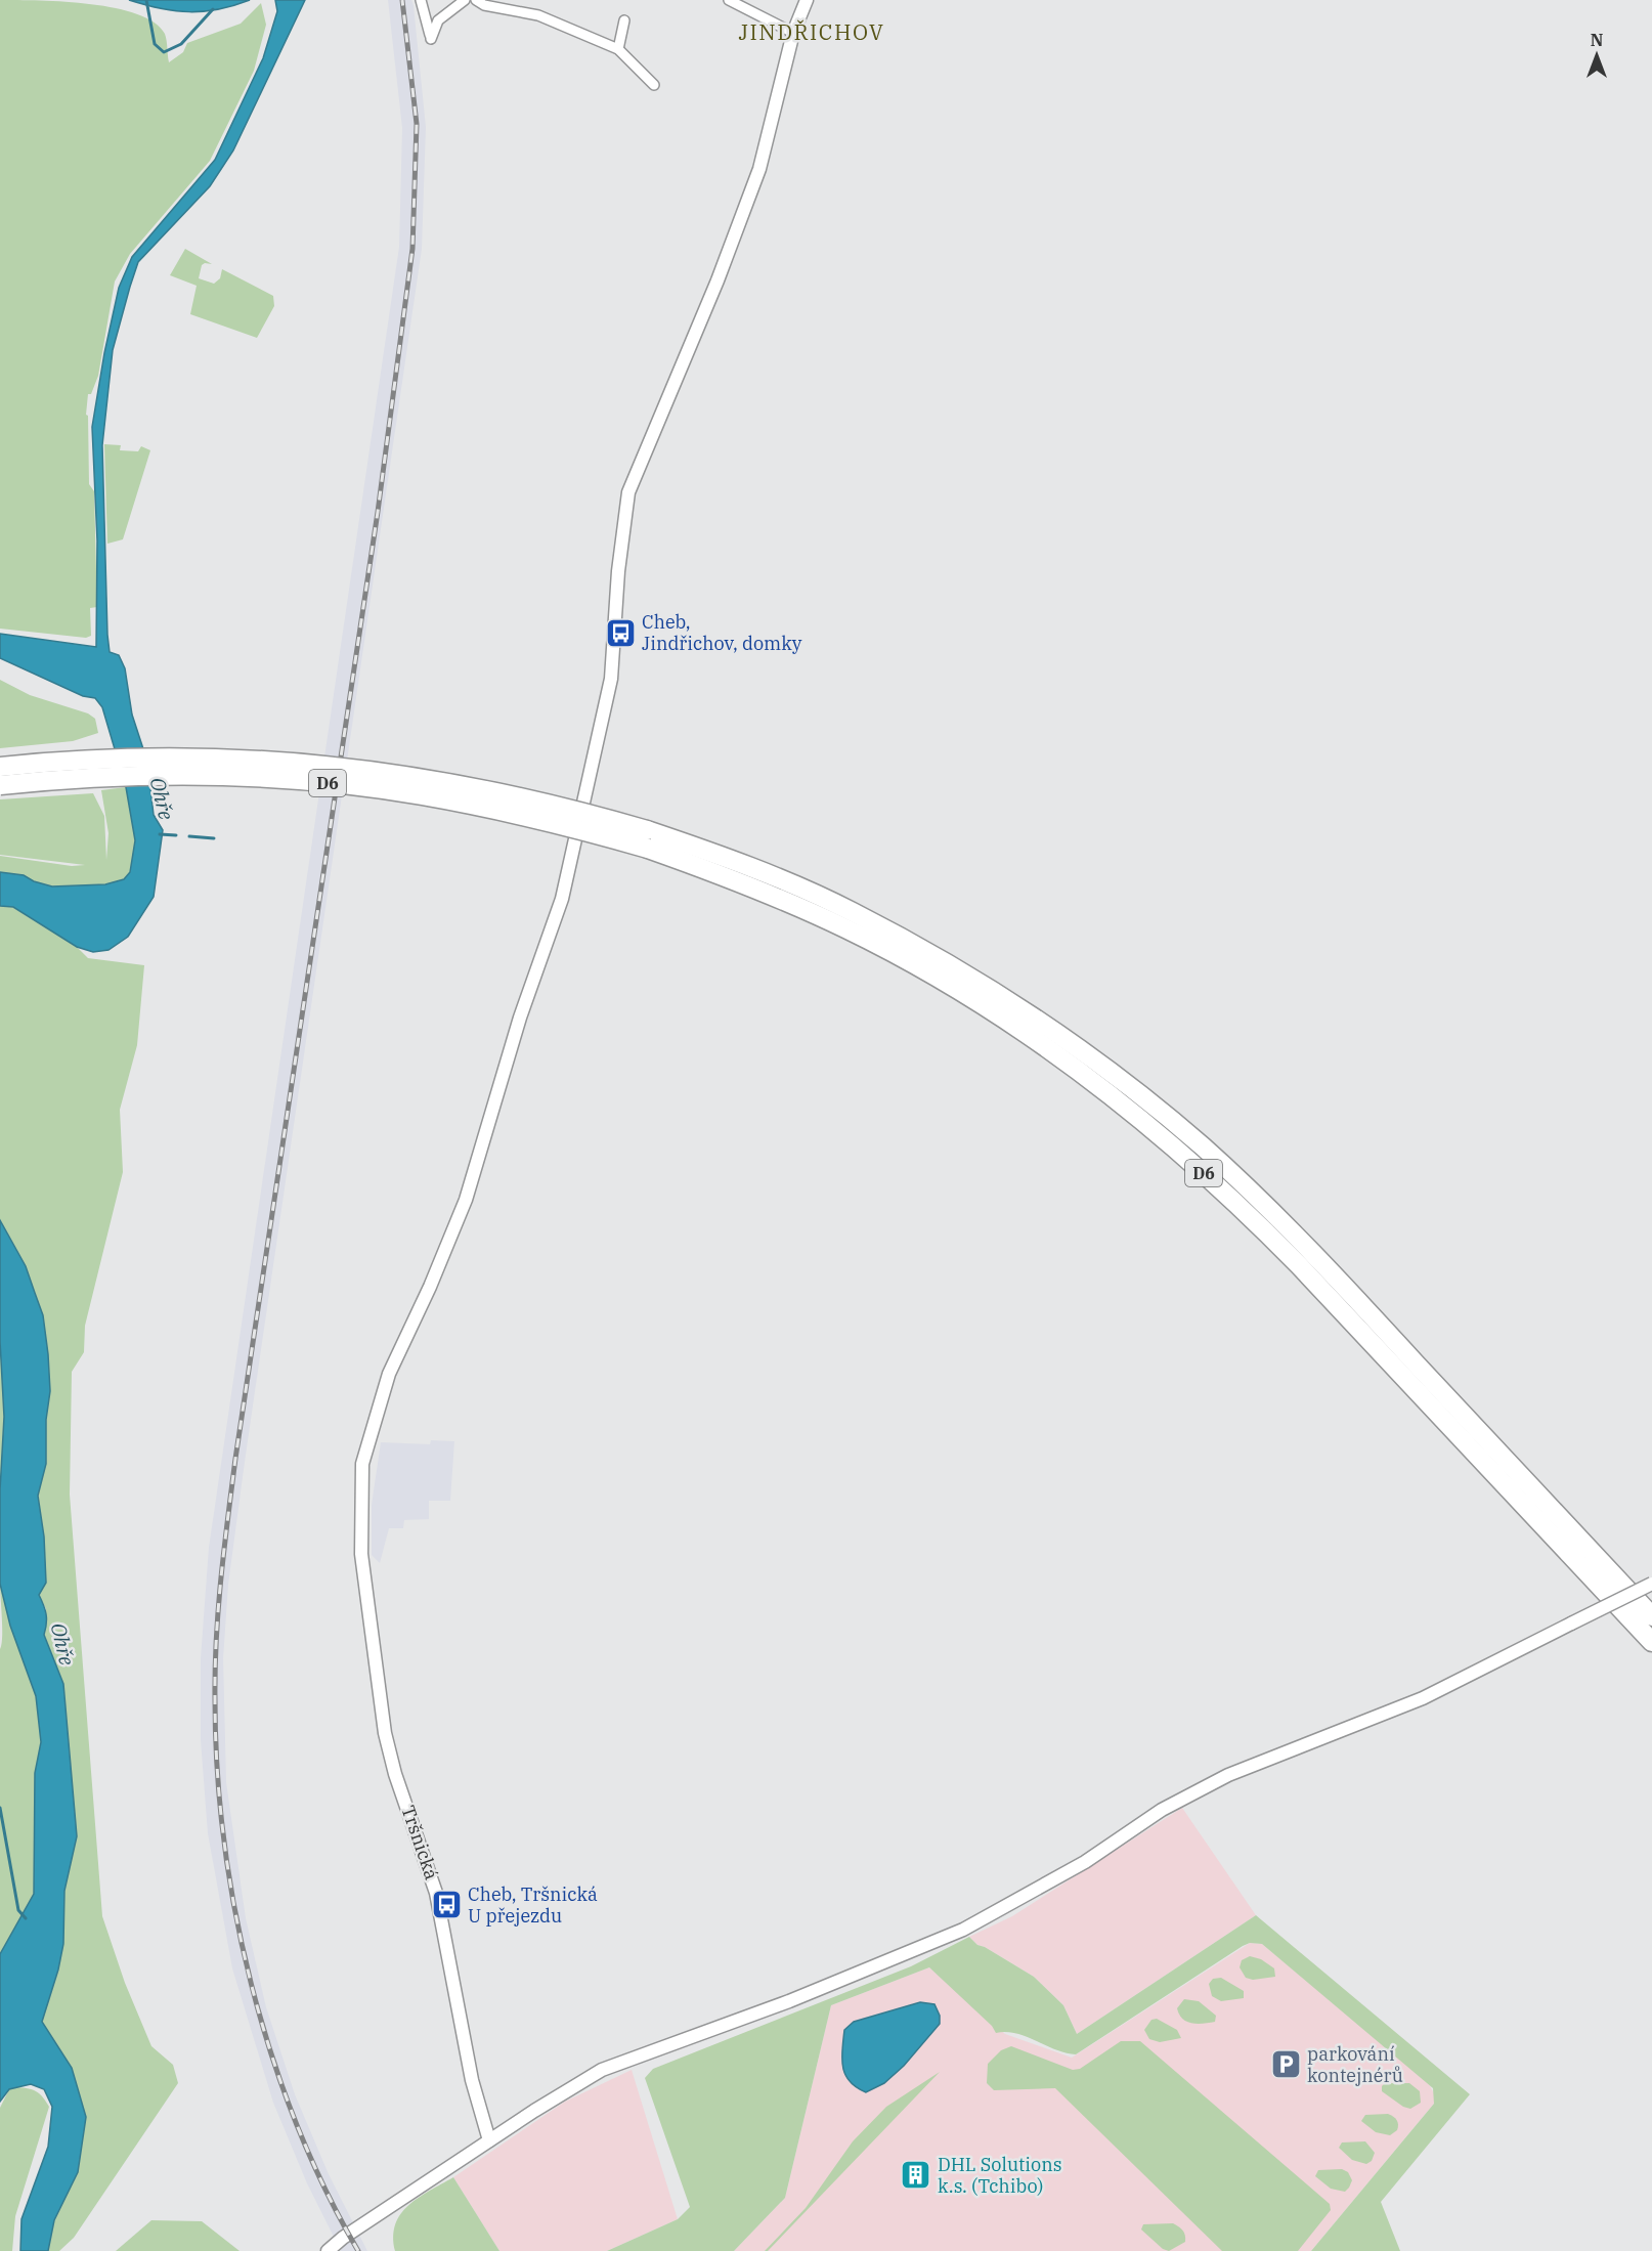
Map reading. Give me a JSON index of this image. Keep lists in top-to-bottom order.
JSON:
{
  "streets": {
    "highway": ["D6"],
    "street": ["Tršnická"]
  },
  "districts": ["JINDŘICHOV"],
  "water": ["Ohře"],
  "places": {
    "bus stop": ["Cheb, Jindřichov, domky", "Cheb, Tršnická U přejezdu"],
    "parking": ["parkování kontejnérů"],
    "building": ["DHL Solutions k.s. (Tchibo)"]
  },
  "north": "top"
}
